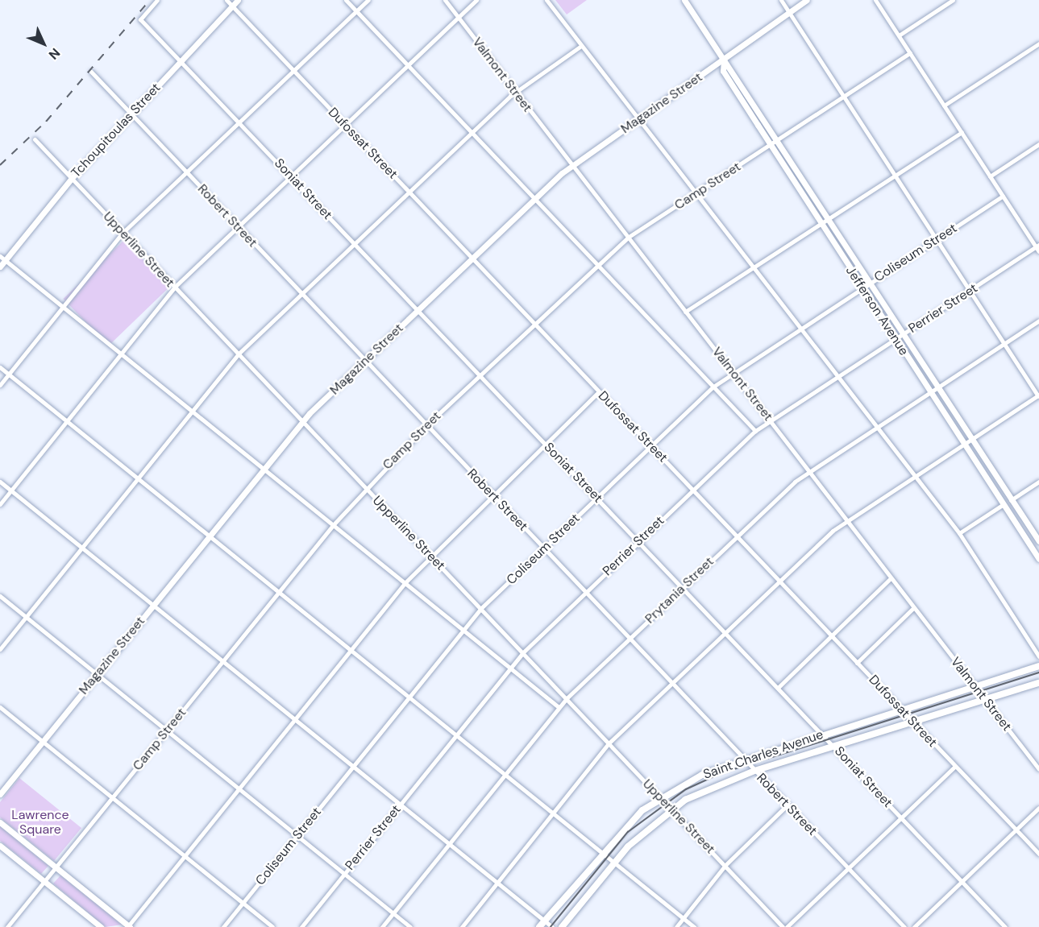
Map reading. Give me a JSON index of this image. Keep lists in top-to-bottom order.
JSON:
{
  "streets": {
    "main road": ["Saint Charles Avenue"],
    "street": [
      "Valmont Street",
      "Magazine Street",
      "Tchoupitoulas Street",
      "Dufossat Street",
      "Camp Street",
      "Soniat Street",
      "Robert Street",
      "Upperline Street",
      "Coliseum Street",
      "Perrier Street",
      "Jefferson Avenue",
      "Prytania Street"
    ]
  },
  "crossings": [
    ["Valmont Street", "Magazine Street"],
    ["Valmont Street", "Camp Street"],
    ["Valmont Street", "Coliseum Street"],
    ["Valmont Street", "Perrier Street"],
    ["Valmont Street", "Prytania Street"],
    ["Valmont Street", "Saint Charles Avenue"],
    ["Magazine Street", "Dufossat Street"],
    ["Magazine Street", "Soniat Street"],
    ["Magazine Street", "Robert Street"],
    ["Magazine Street", "Upperline Street"],
    ["Magazine Street", "Jefferson Avenue"],
    ["Tchoupitoulas Street", "Dufossat Street"],
    ["Tchoupitoulas Street", "Soniat Street"],
    ["Tchoupitoulas Street", "Robert Street"],
    ["Tchoupitoulas Street", "Upperline Street"],
    ["Dufossat Street", "Camp Street"],
    ["Dufossat Street", "Coliseum Street"],
    ["Dufossat Street", "Perrier Street"],
    ["Dufossat Street", "Prytania Street"],
    ["Dufossat Street", "Saint Charles Avenue"],
    ["Camp Street", "Soniat Street"],
    ["Camp Street", "Robert Street"],
    ["Camp Street", "Upperline Street"],
    ["Camp Street", "Jefferson Avenue"],
    ["Soniat Street", "Coliseum Street"],
    ["Soniat Street", "Perrier Street"],
    ["Soniat Street", "Prytania Street"],
    ["Soniat Street", "Saint Charles Avenue"],
    ["Robert Street", "Coliseum Street"],
    ["Robert Street", "Perrier Street"],
    ["Robert Street", "Prytania Street"],
    ["Robert Street", "Saint Charles Avenue"],
    ["Upperline Street", "Coliseum Street"],
    ["Upperline Street", "Perrier Street"],
    ["Upperline Street", "Prytania Street"],
    ["Upperline Street", "Saint Charles Avenue"],
    ["Coliseum Street", "Jefferson Avenue"],
    ["Perrier Street", "Jefferson Avenue"],
    ["Jefferson Avenue", "Prytania Street"]
  ],
  "parks": ["Lawrence Square"],
  "north": "bottom right"
}
